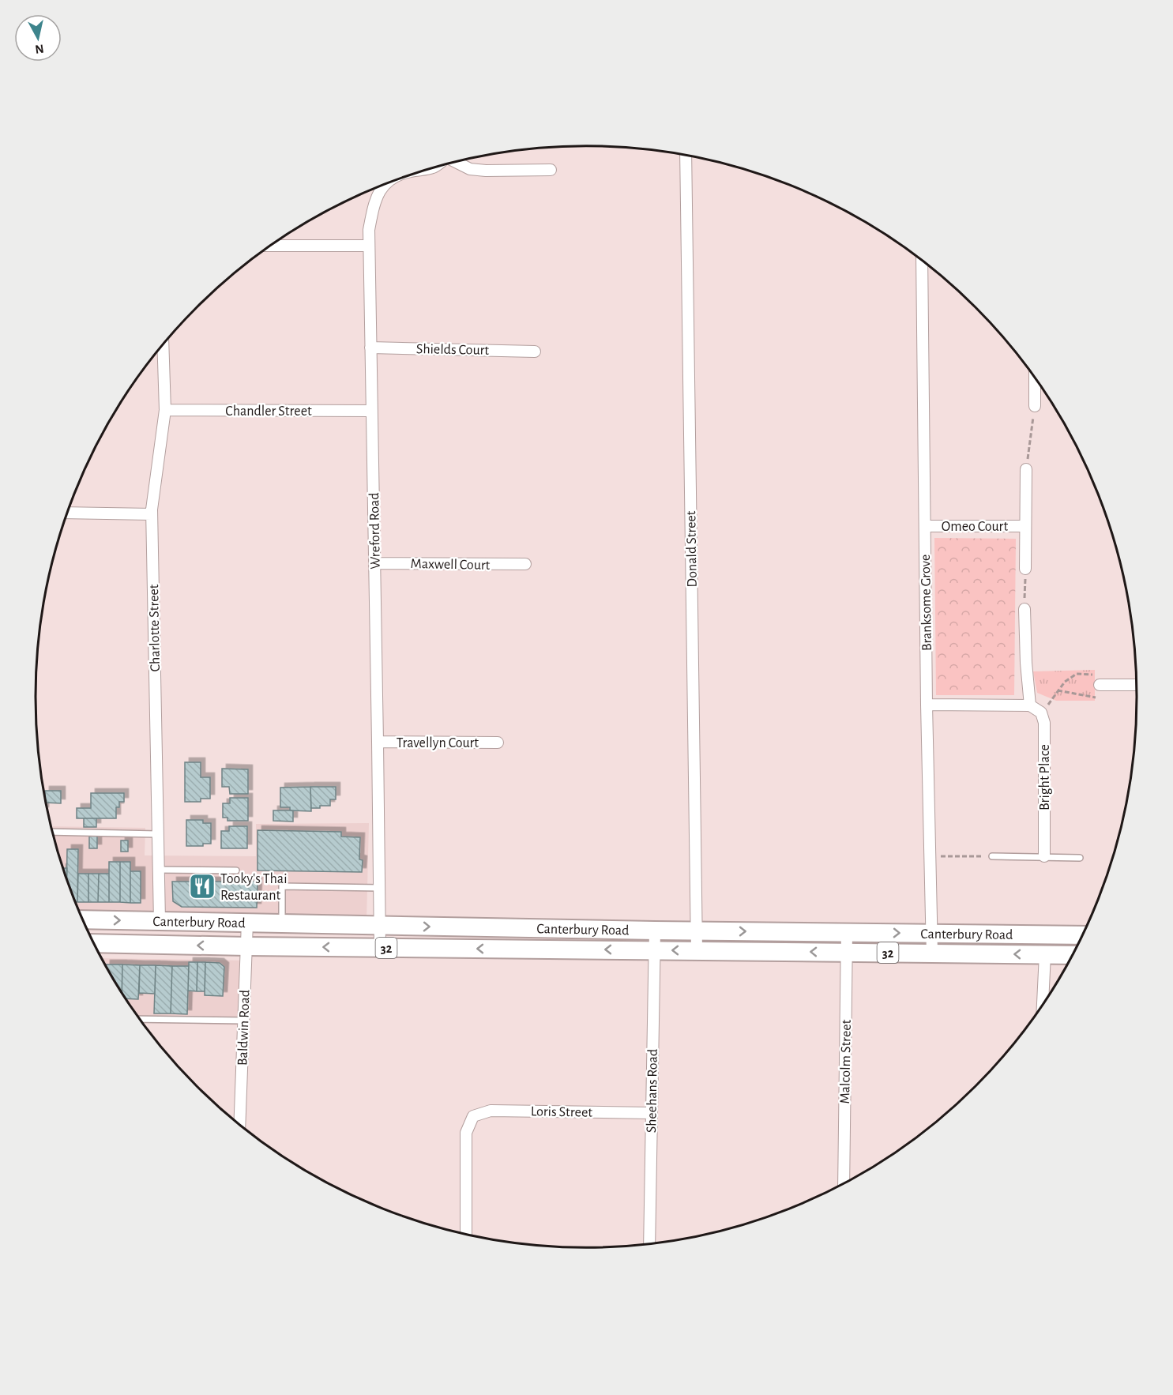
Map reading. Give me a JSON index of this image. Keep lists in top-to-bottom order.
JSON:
{
  "streets": {
    "main road": ["Canterbury Road", "32"],
    "street": [
      "Shields Court",
      "Chandler Street",
      "Omeo Court",
      "Wreford Road",
      "Donald Street",
      "Maxwell Court",
      "Branksome Grove",
      "Charlotte Street",
      "Travellyn Court",
      "Bright Place",
      "Baldwin Road",
      "Malcolm Street",
      "Sheehans Road",
      "Loris Street"
    ]
  },
  "crossings": [
    ["Shields Court", "Wreford Road"],
    ["Chandler Street", "Wreford Road"],
    ["Chandler Street", "Charlotte Street"],
    ["Omeo Court", "Branksome Grove"],
    ["Wreford Road", "Maxwell Court"],
    ["Wreford Road", "Travellyn Court"],
    ["Wreford Road", "Canterbury Road"],
    ["Donald Street", "Canterbury Road"],
    ["Branksome Grove", "Canterbury Road"],
    ["Charlotte Street", "Canterbury Road"],
    ["Canterbury Road", "Baldwin Road"],
    ["Canterbury Road", "Malcolm Street"],
    ["Canterbury Road", "Sheehans Road"],
    ["Sheehans Road", "Loris Street"]
  ],
  "places": {
    "restaurant": ["Tooky's Thai Restaurant"]
  },
  "north": "bottom"
}
